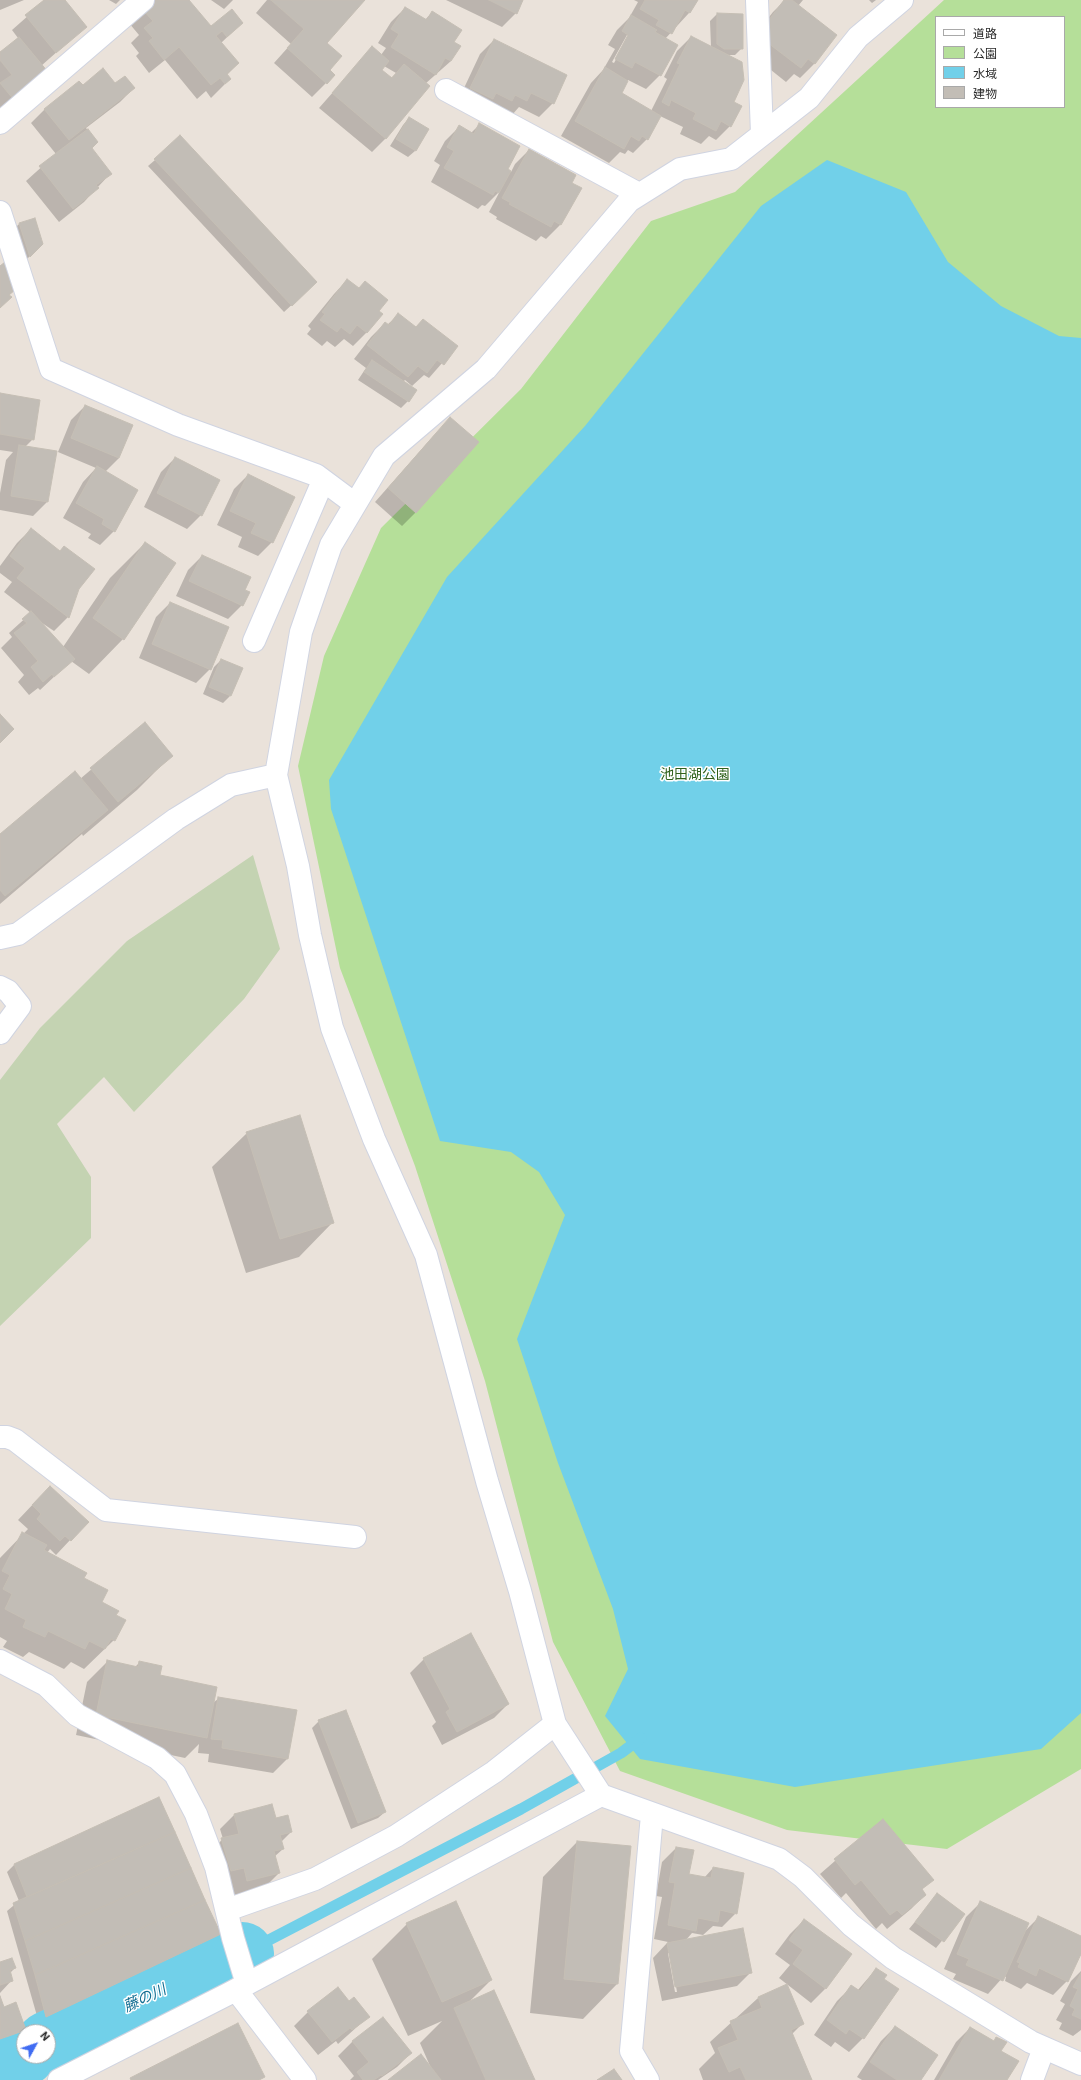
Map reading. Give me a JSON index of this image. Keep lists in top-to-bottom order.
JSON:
{
  "water": ["藤の川"],
  "parks": ["池田湖公園"],
  "legend": [
    "道路",
    "公園",
    "水域",
    "建物"
  ],
  "north": "top right"
}
